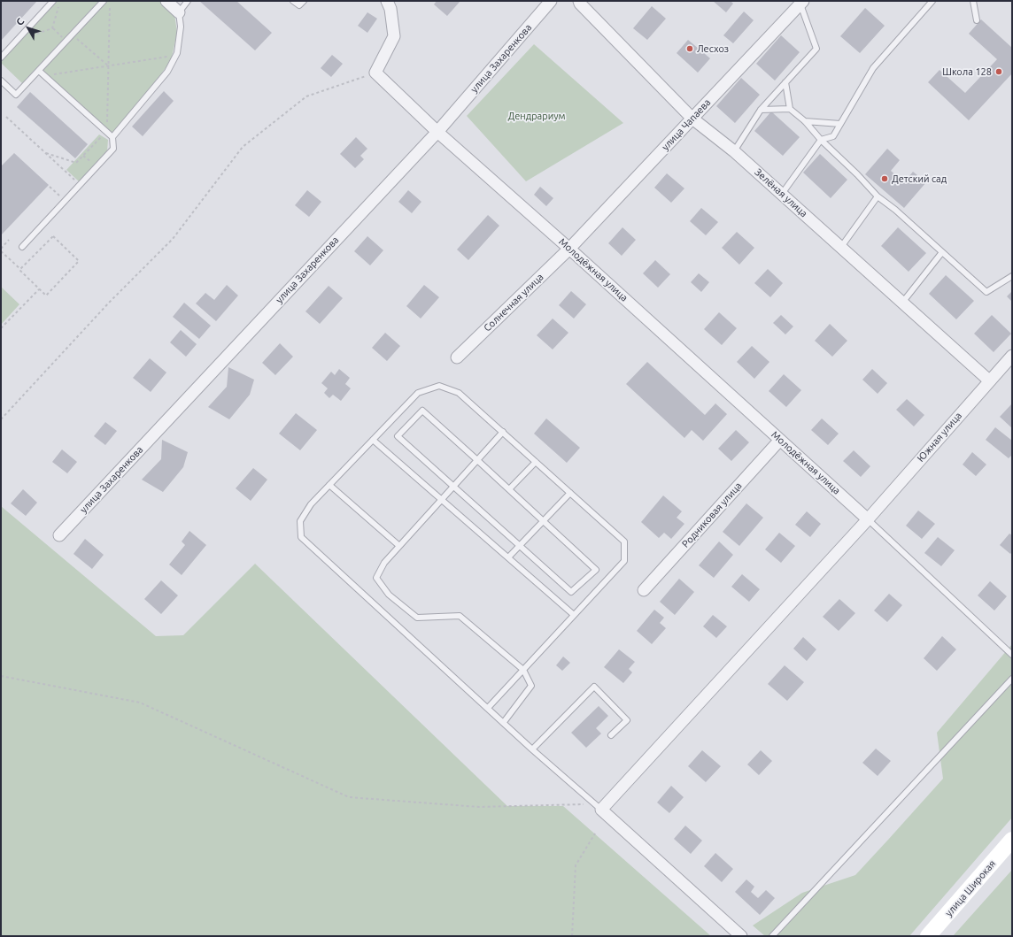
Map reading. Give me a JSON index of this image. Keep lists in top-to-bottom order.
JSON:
{
  "streets": {
    "main road": ["улица Широкая"],
    "street": [
      "улица Захаренкова",
      "улица Чапаева",
      "Зелёная улица",
      "Молодёжная улица",
      "Солнечная улица",
      "Южная улица",
      "Родниковая улица"
    ]
  },
  "crossings": [
    ["улица Захаренкова", "Молодёжная улица"],
    ["улица Чапаева", "Зелёная улица"],
    ["улица Чапаева", "Молодёжная улица"],
    ["улица Чапаева", "Солнечная улица"],
    ["Зелёная улица", "Южная улица"],
    ["Молодёжная улица", "Солнечная улица"],
    ["Молодёжная улица", "Южная улица"],
    ["Молодёжная улица", "Родниковая улица"]
  ],
  "parks": ["Дендрариум"],
  "places": ["Лесхоз", "Школа 128", "Детский сад"],
  "north": "top left"
}
